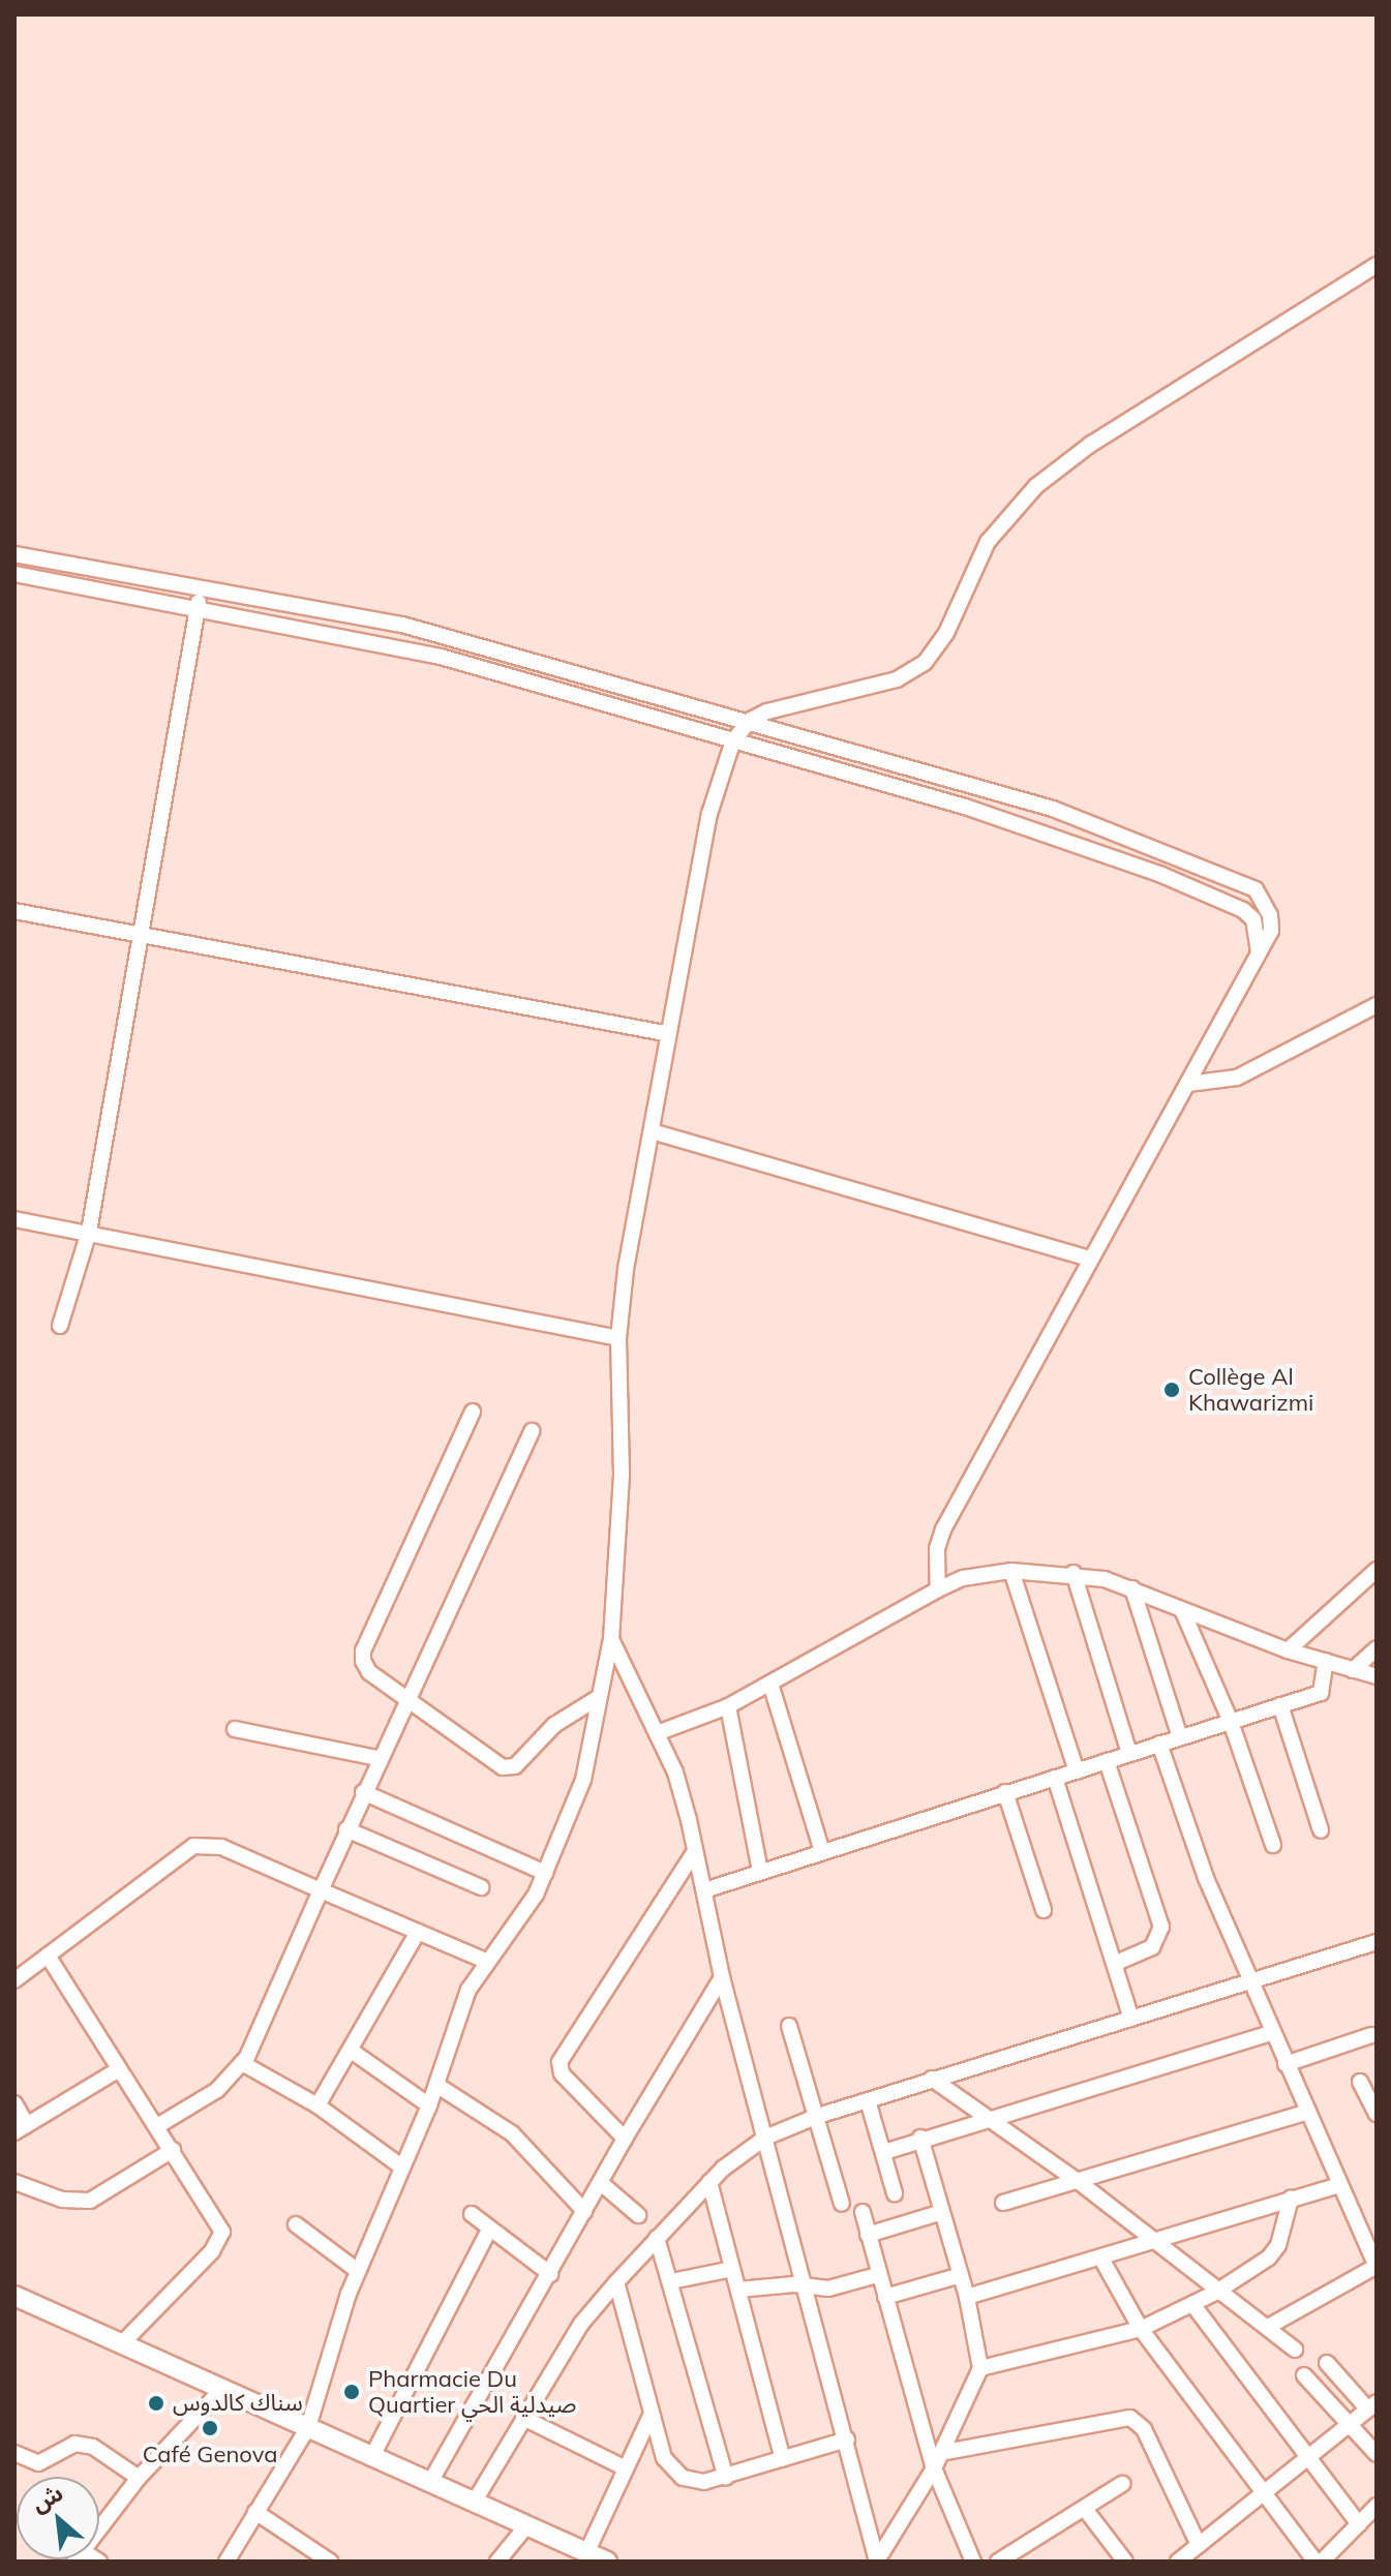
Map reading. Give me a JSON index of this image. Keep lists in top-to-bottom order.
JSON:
{
  "places": [
    "Collège Al Khawarizmi",
    "Pharmacie Du Quartier صيدلية الحي",
    "سناك كالدوس",
    "Café Genova"
  ],
  "north": "top left"
}
